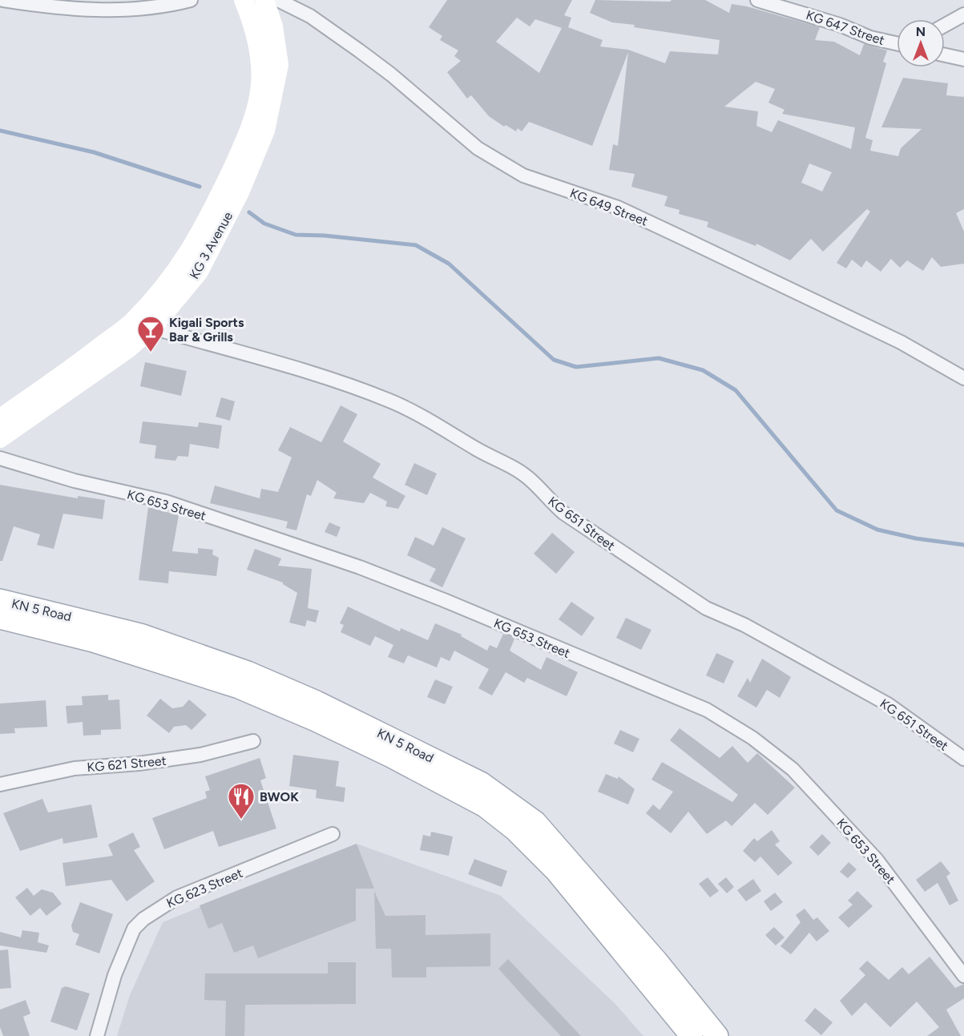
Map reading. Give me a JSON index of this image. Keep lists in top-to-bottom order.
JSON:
{
  "streets": {
    "main road": ["KG 3 Avenue", "KN 5 Road"],
    "street": [
      "KG 647 Street",
      "KG 649 Street",
      "KG 653 Street",
      "KG 651 Street",
      "KG 621 Street",
      "KG 623 Street"
    ]
  },
  "crossings": [
    ["KG 3 Avenue", "KG 651 Street"]
  ],
  "places": {
    "bar": ["Kigali Sports Bar & Grills"],
    "restaurant": ["BWOK"]
  },
  "north": "top"
}
